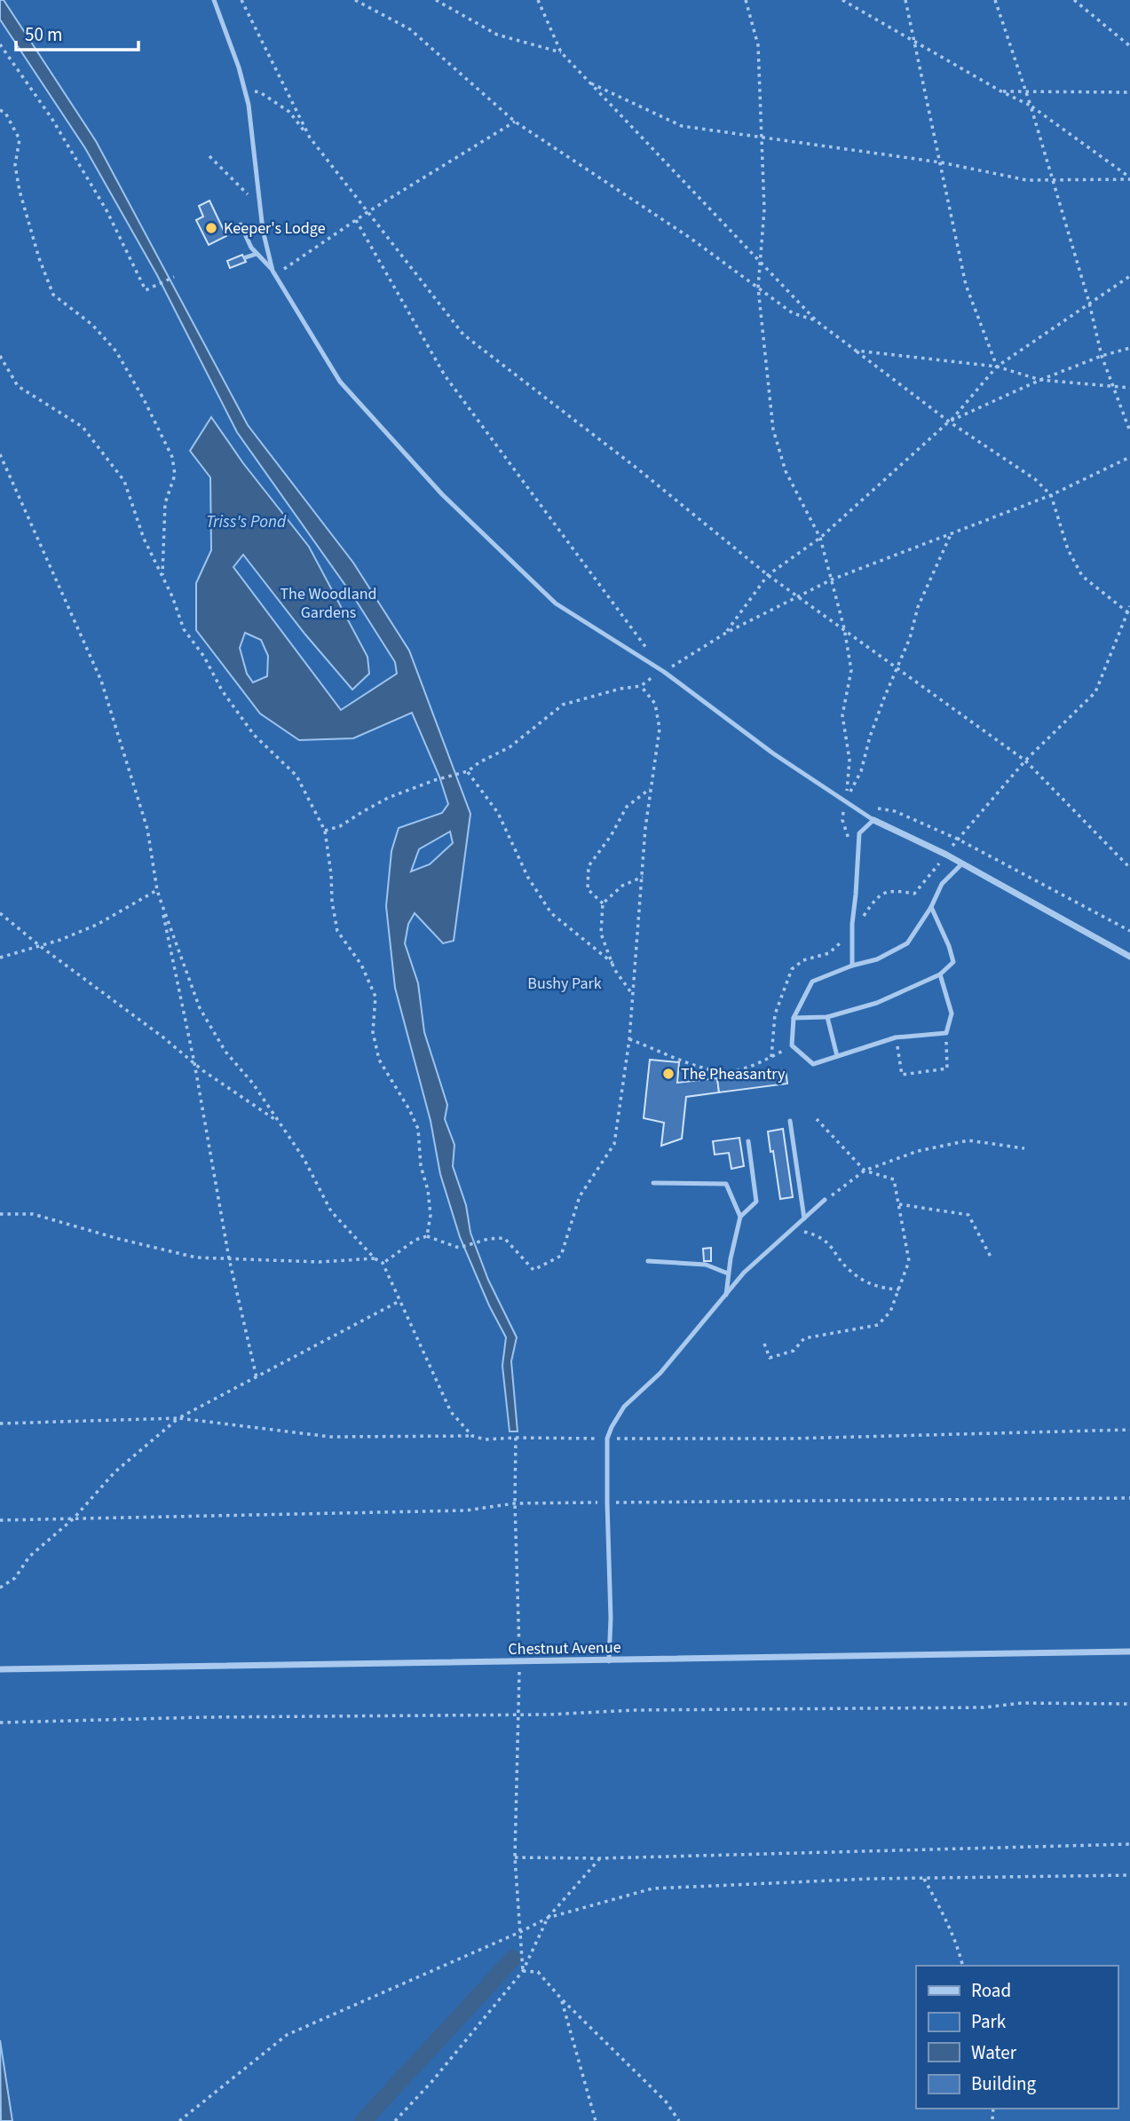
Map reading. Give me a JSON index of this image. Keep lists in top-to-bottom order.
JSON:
{
  "streets": {
    "street": ["Chestnut Avenue"]
  },
  "water": ["Triss's Pond"],
  "parks": ["The Woodland Gardens", "Bushy Park"],
  "places": ["Keeper's Lodge", "The Pheasantry"],
  "legend": [
    "Road",
    "Park",
    "Water",
    "Building"
  ],
  "scale_bar": "50 m"
}
